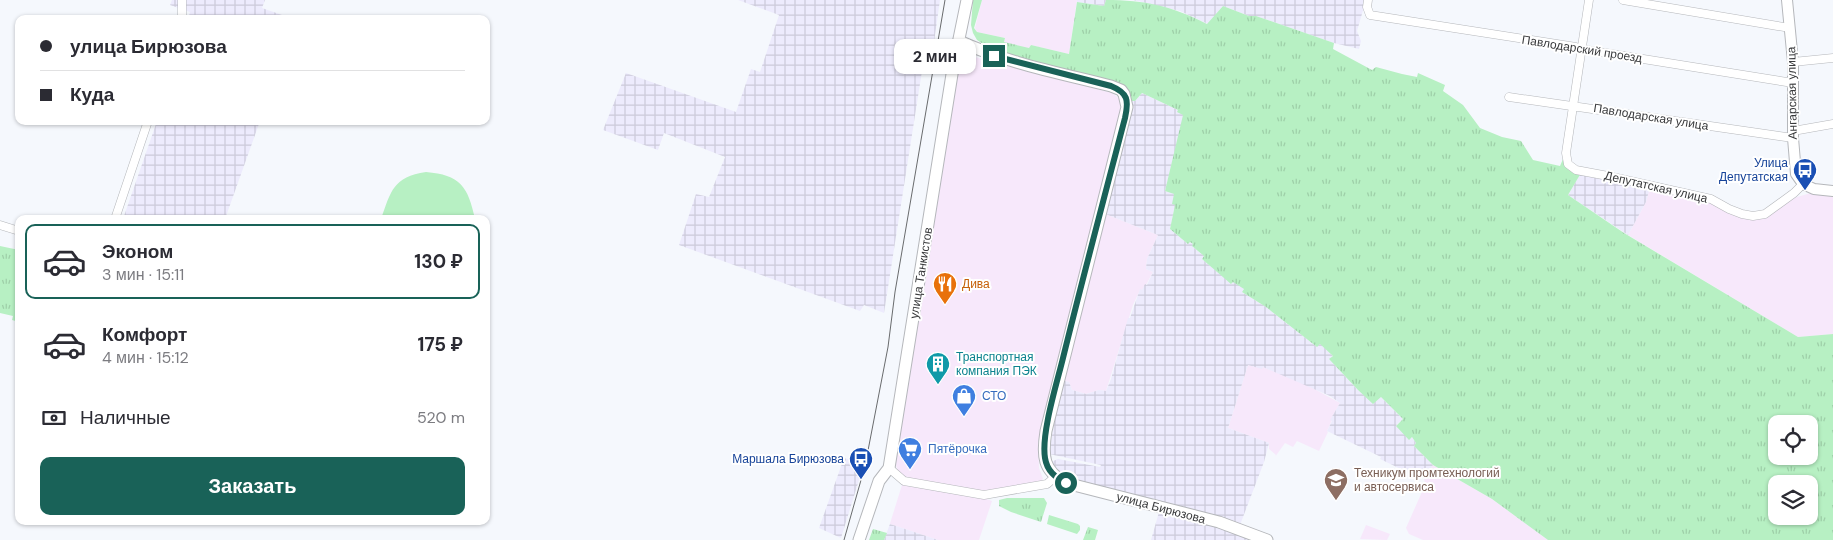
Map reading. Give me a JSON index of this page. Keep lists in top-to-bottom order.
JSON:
{
  "streets": {
    "main road": ["улица Танкистов", "улица Бирюзова"],
    "street": [
      "Павлодарский проезд",
      "Ангарская улица",
      "Павлодарская улица",
      "Депутатская улица"
    ]
  },
  "crossings": [
    ["Павлодарский проезд", "Ангарская улица"],
    ["Ангарская улица", "Павлодарская улица"],
    ["Ангарская улица", "Депутатская улица"],
    ["Павлодарская улица", "Депутатская улица"]
  ],
  "places": {
    "bus stop": ["Улица Депутатская", "Маршала Бирюзова"],
    "restaurant": ["Дива"],
    "building": ["Транспортная компания ПЭК"],
    "shop": ["СТО"],
    "supermarket": ["Пятёрочка"],
    "school or university": ["Техникум промтехнологий и автосервиса"]
  },
  "page": {
    "banner": ["улица Бирюзова", "Куда"],
    "bubble": "2 мин",
    "list": [
      {
        "name": "Эконом",
        "note": "3 мин · 15:11",
        "value": "130 ₽"
      },
      {
        "name": "Комфорт",
        "note": "4 мин · 15:12",
        "value": "175 ₽"
      }
    ],
    "pay": ["Наличные", "520 m"],
    "buttons": "Заказать"
  }
}
